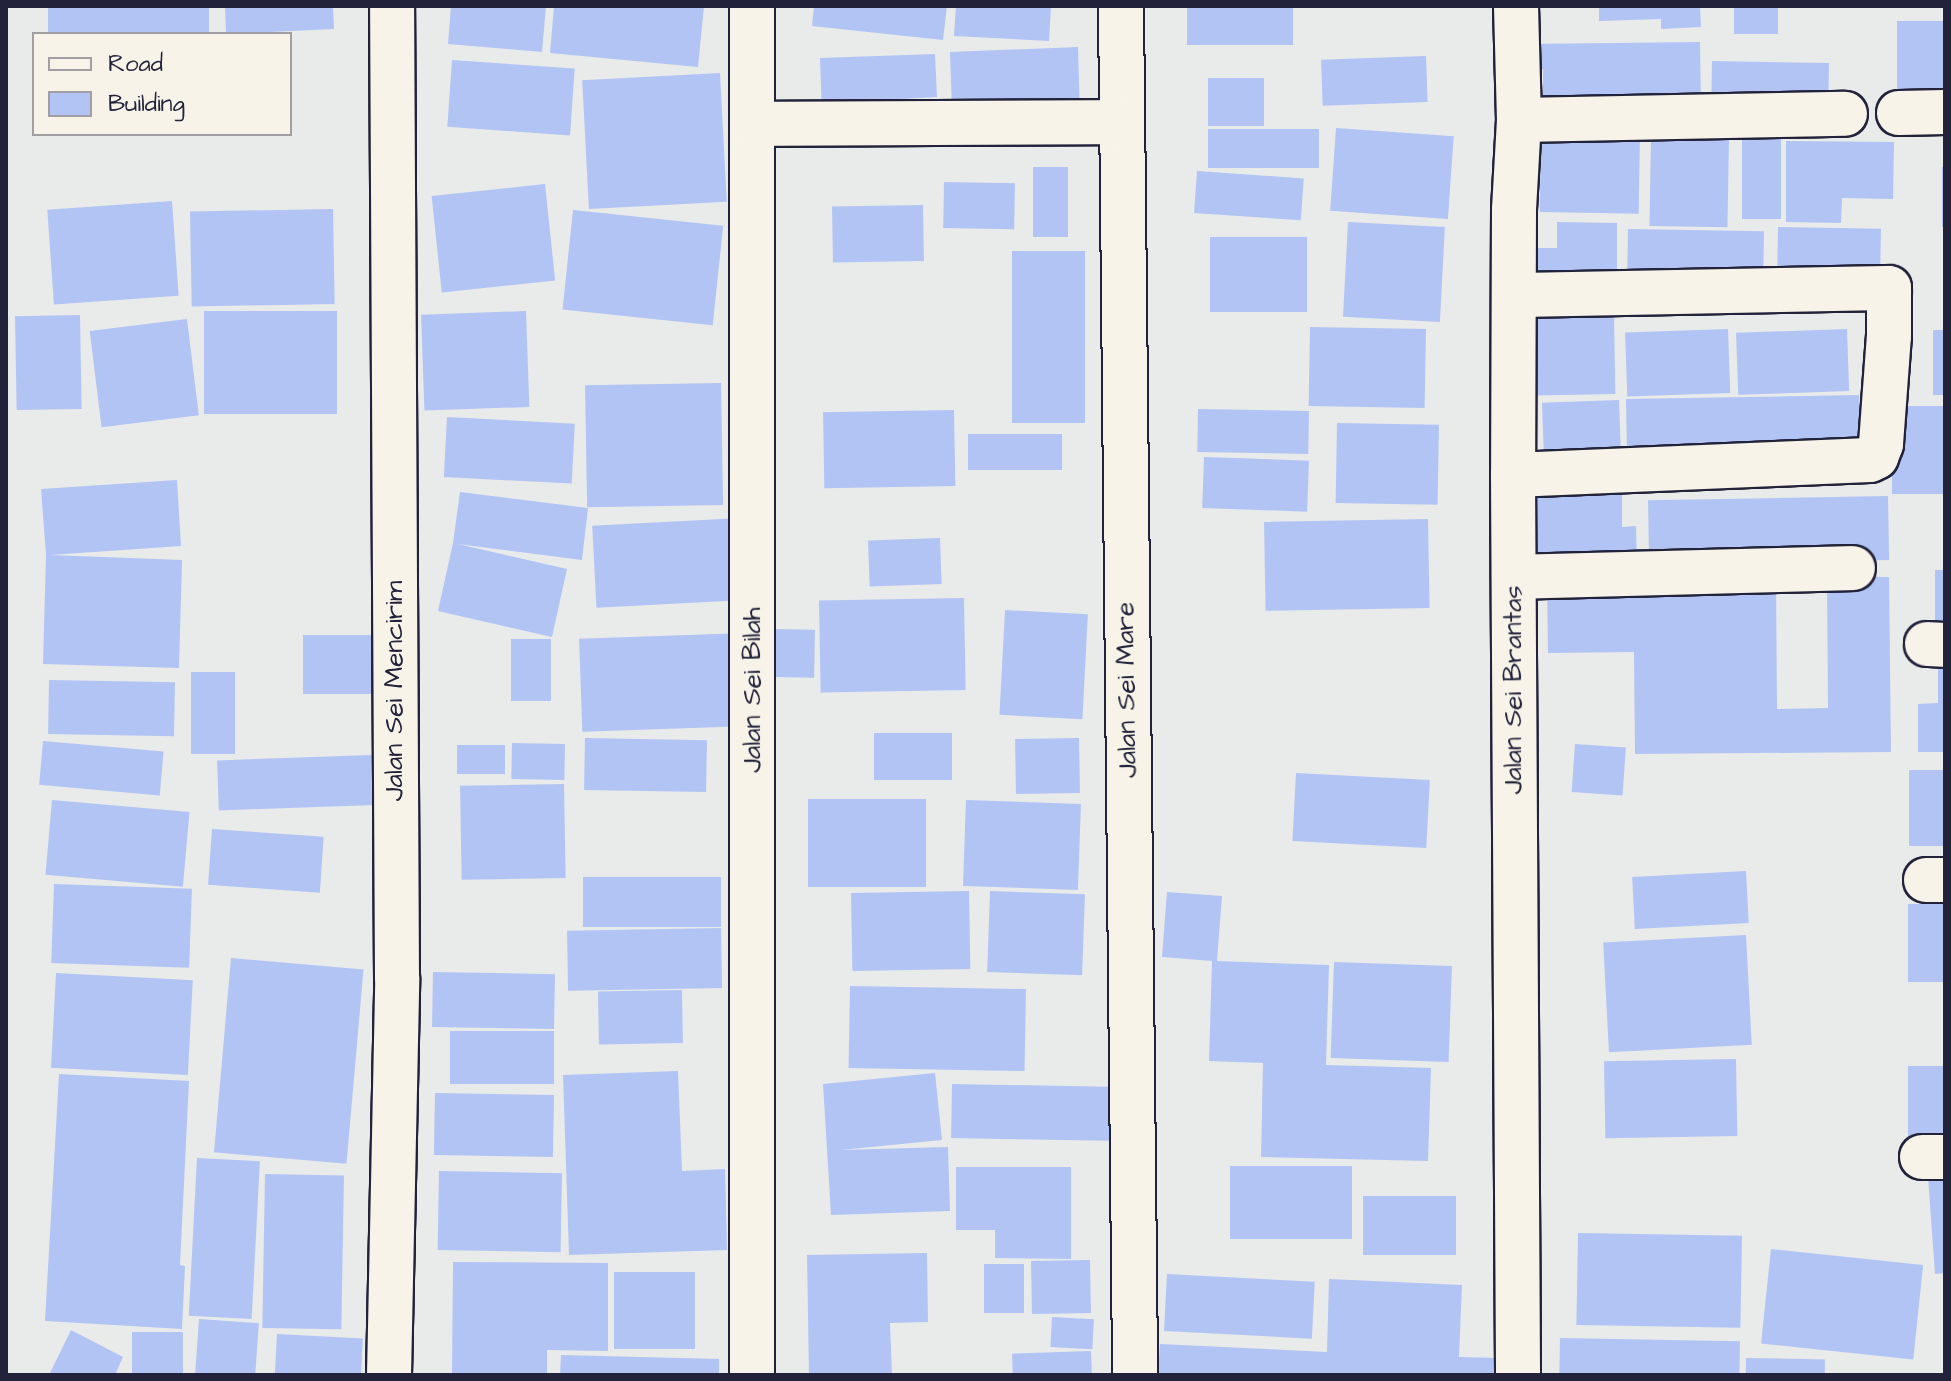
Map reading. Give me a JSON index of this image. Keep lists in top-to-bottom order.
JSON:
{
  "streets": {
    "street": [
      "Jalan Sei Bilah",
      "Jalan Sei Mare",
      "Jalan Sei Brantas",
      "Jalan Sei Mencirim"
    ]
  },
  "legend": ["Road", "Building"]
}
